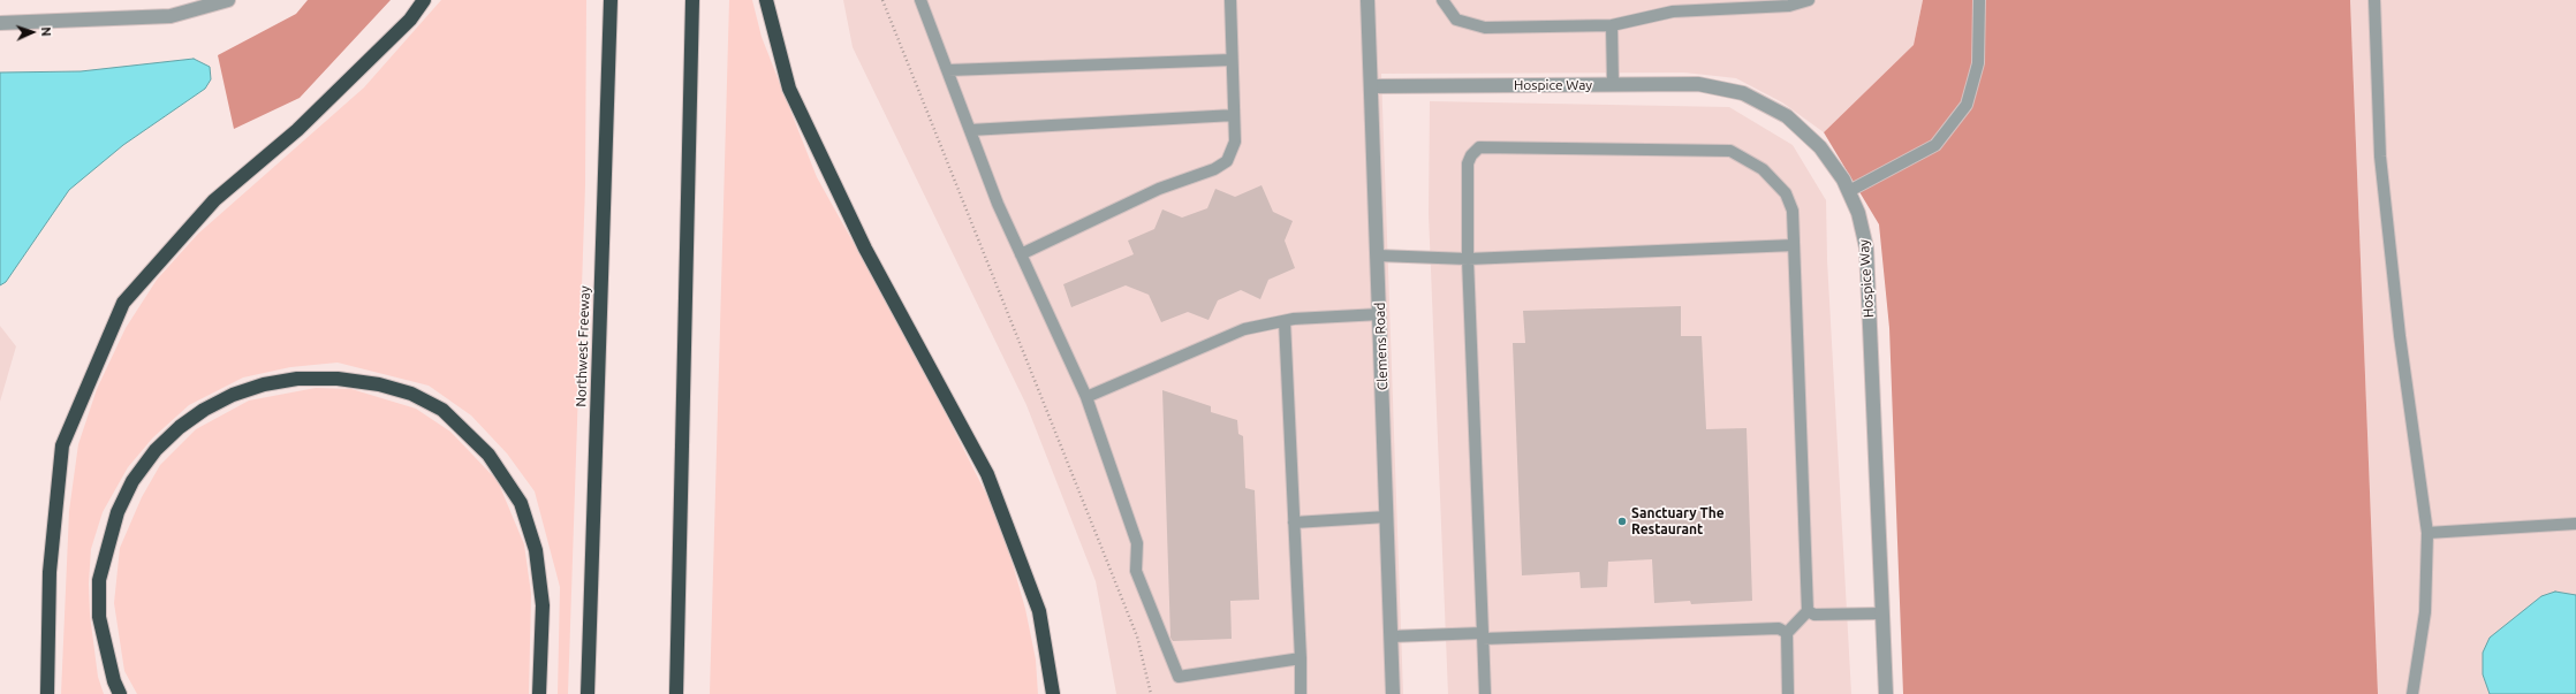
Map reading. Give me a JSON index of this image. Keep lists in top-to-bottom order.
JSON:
{
  "streets": {
    "highway": ["Northwest Freeway"],
    "street": ["Hospice Way", "Clemens Road"]
  },
  "crossings": [
    ["Hospice Way", "Clemens Road"]
  ],
  "places": ["Sanctuary The Restaurant"],
  "north": "right"
}
